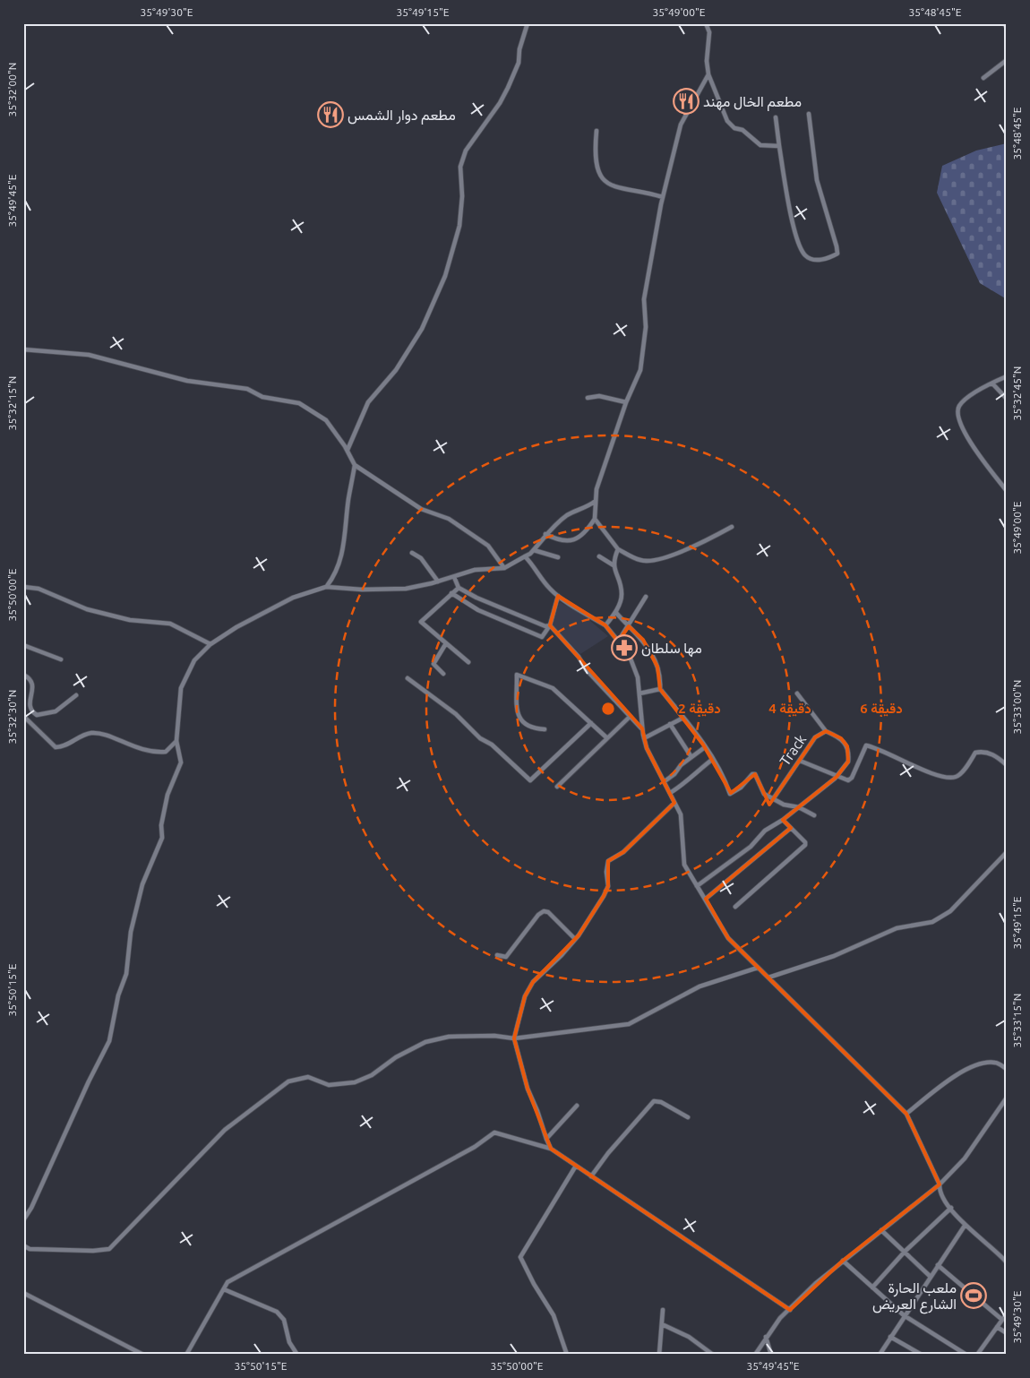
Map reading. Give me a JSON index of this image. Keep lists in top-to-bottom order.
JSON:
{
  "streets": {
    "street": ["Track"]
  },
  "places": {
    "restaurant": ["مطعم الخال مهند", "مطعم دوار الشمس"],
    "pharmacy": ["مها سلطان"],
    "sports": ["ملعب الحارة الشارع العريض"]
  },
  "coordinates": [
    "35°49'30\"E",
    "35°49'15\"E",
    "35°49'00\"E",
    "35°48'45\"E",
    "35°32'00\"N",
    "35°49'45\"E",
    "35°32'45\"N",
    "35°32'15\"N",
    "35°50'00\"E",
    "35°33'00\"N",
    "35°32'30\"N",
    "35°50'15\"E",
    "35°33'15\"N"
  ],
  "rings": ["2 دقيقة", "4 دقيقة", "6 دقيقة"]
}
